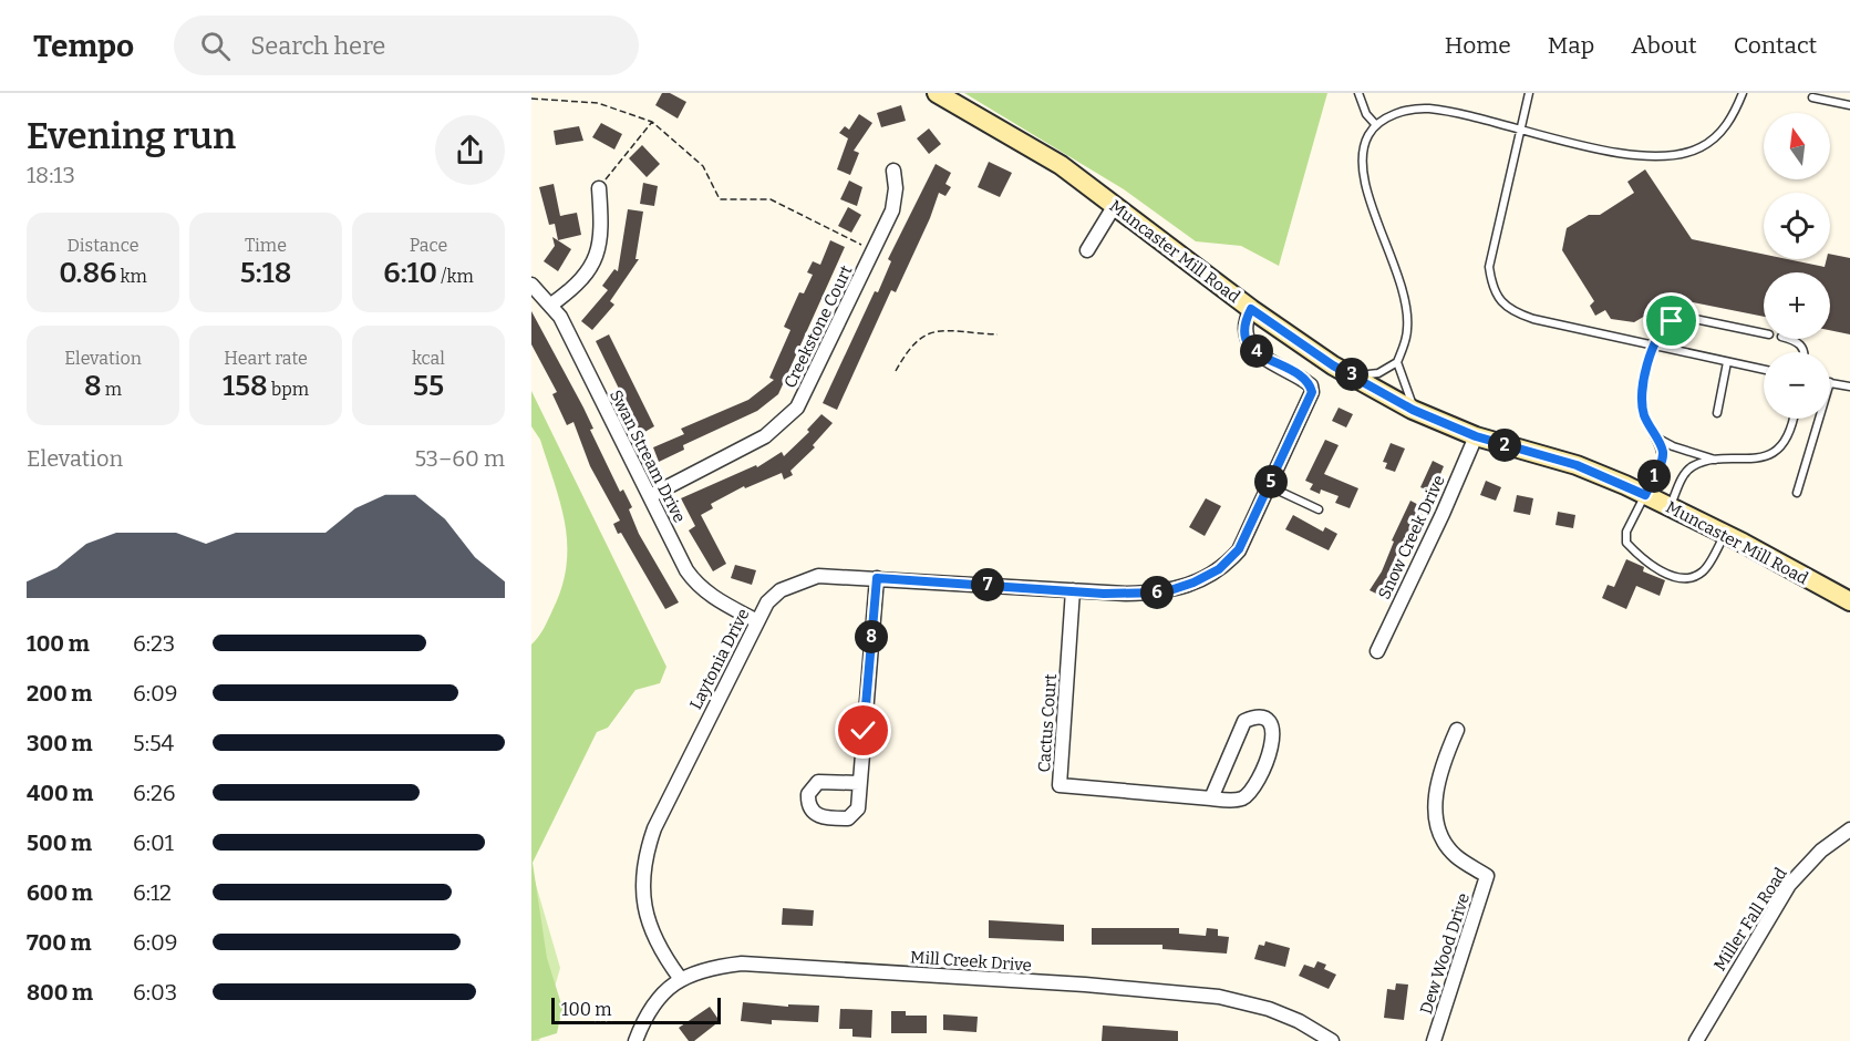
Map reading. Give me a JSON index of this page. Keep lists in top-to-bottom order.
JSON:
{
  "streets": {
    "main road": ["Muncaster Mill Road"],
    "street": [
      "Creekstone Court",
      "Swan Stream Drive",
      "Snow Creek Drive",
      "Laytonia Drive",
      "Cactus Court",
      "Miller Fall Road",
      "Dew Wood Drive",
      "Mill Creek Drive"
    ]
  },
  "crossings": [
    ["Muncaster Mill Road", "Snow Creek Drive"],
    ["Muncaster Mill Road", "Laytonia Drive"],
    ["Creekstone Court", "Swan Stream Drive"],
    ["Swan Stream Drive", "Laytonia Drive"],
    ["Laytonia Drive", "Cactus Court"],
    ["Laytonia Drive", "Mill Creek Drive"]
  ],
  "scale_bar": "100 m",
  "north": "top",
  "page": {
    "header": "Tempo",
    "search": "Search here",
    "nav": [
      "Home",
      "Map",
      "About",
      "Contact"
    ],
    "heading": ["Evening run", "18:13"],
    "map_buttons": ["+", "−"],
    "stats": [
      ["Distance", "0.86 km"],
      ["Time", "5:18"],
      ["Pace", "6:10 /km"],
      ["Elevation", "8 m"],
      ["Heart rate", "158 bpm"],
      ["kcal", "55"]
    ],
    "pins": [
      "4",
      "3",
      "2",
      "1",
      "5",
      "7",
      "6",
      "8"
    ],
    "chart": ["Elevation", "53–60 m"],
    "list": [
      {
        "name": "100 m",
        "note": "6:23"
      },
      {
        "name": "200 m",
        "note": "6:09"
      },
      {
        "name": "300 m",
        "note": "5:54"
      },
      {
        "name": "400 m",
        "note": "6:26"
      },
      {
        "name": "500 m",
        "note": "6:01"
      },
      {
        "name": "600 m",
        "note": "6:12"
      },
      {
        "name": "700 m",
        "note": "6:09"
      },
      {
        "name": "800 m",
        "note": "6:03"
      }
    ],
    "scale": "100 m"
  }
}
